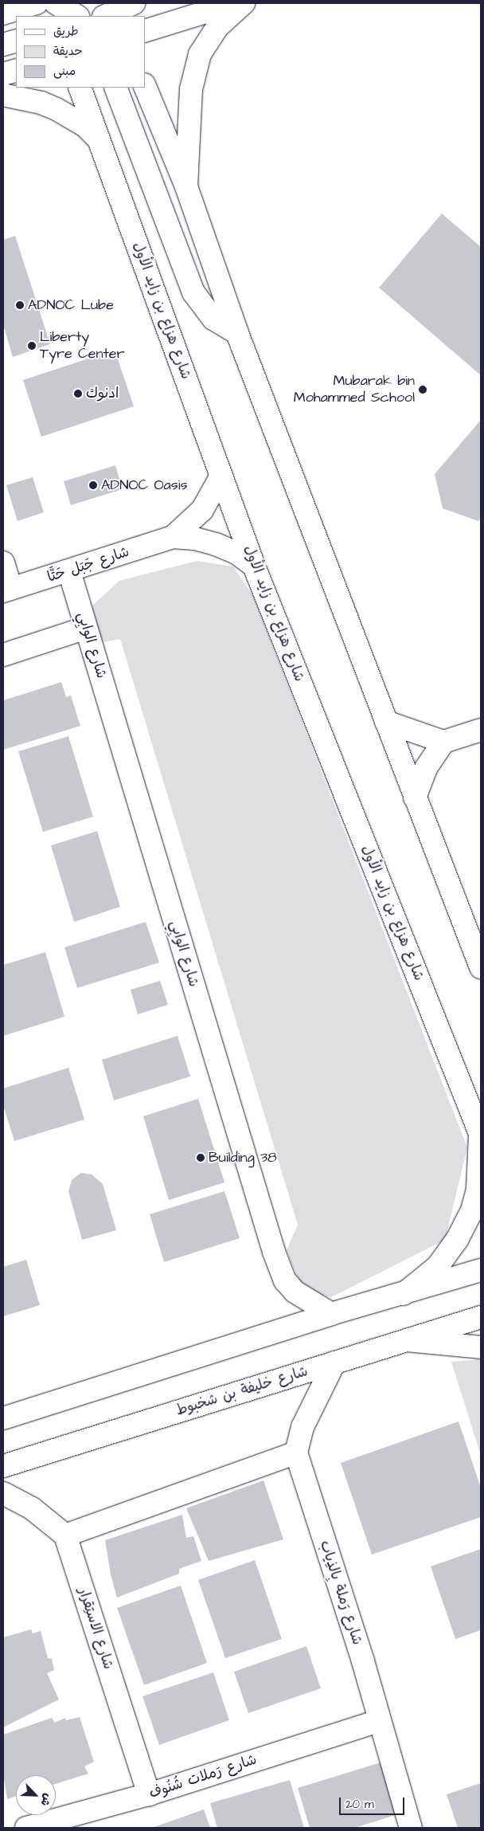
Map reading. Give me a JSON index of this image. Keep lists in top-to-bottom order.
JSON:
{
  "streets": {
    "main road": [
      "شارع هزاع بن زايد الأول",
      "شارع جَبَل حَتَّا",
      "شارع الوابِي",
      "شارع خليفة بن شخبوط",
      "شارع رَملة بِالذِياب",
      "شارع الاستِقرار",
      "شارع رَملات شُنُوف"
    ]
  },
  "crossings": [
    ["شارع هزاع بن زايد الأول", "شارع جَبَل حَتَّا"],
    ["شارع جَبَل حَتَّا", "شارع الوابِي"],
    ["شارع رَملة بِالذِياب", "شارع رَملات شُنُوف"],
    ["شارع الاستِقرار", "شارع رَملات شُنُوف"]
  ],
  "places": [
    "ADNOC Lube",
    "Liberty Tyre Center",
    "Mubarak bin Mohammed School",
    "ادنوك",
    "ADNOC Oasis",
    "Building 38"
  ],
  "legend": ["طريق", "حديقة", "مبنى"],
  "scale_bar": "20 m",
  "north": "bottom right"
}
